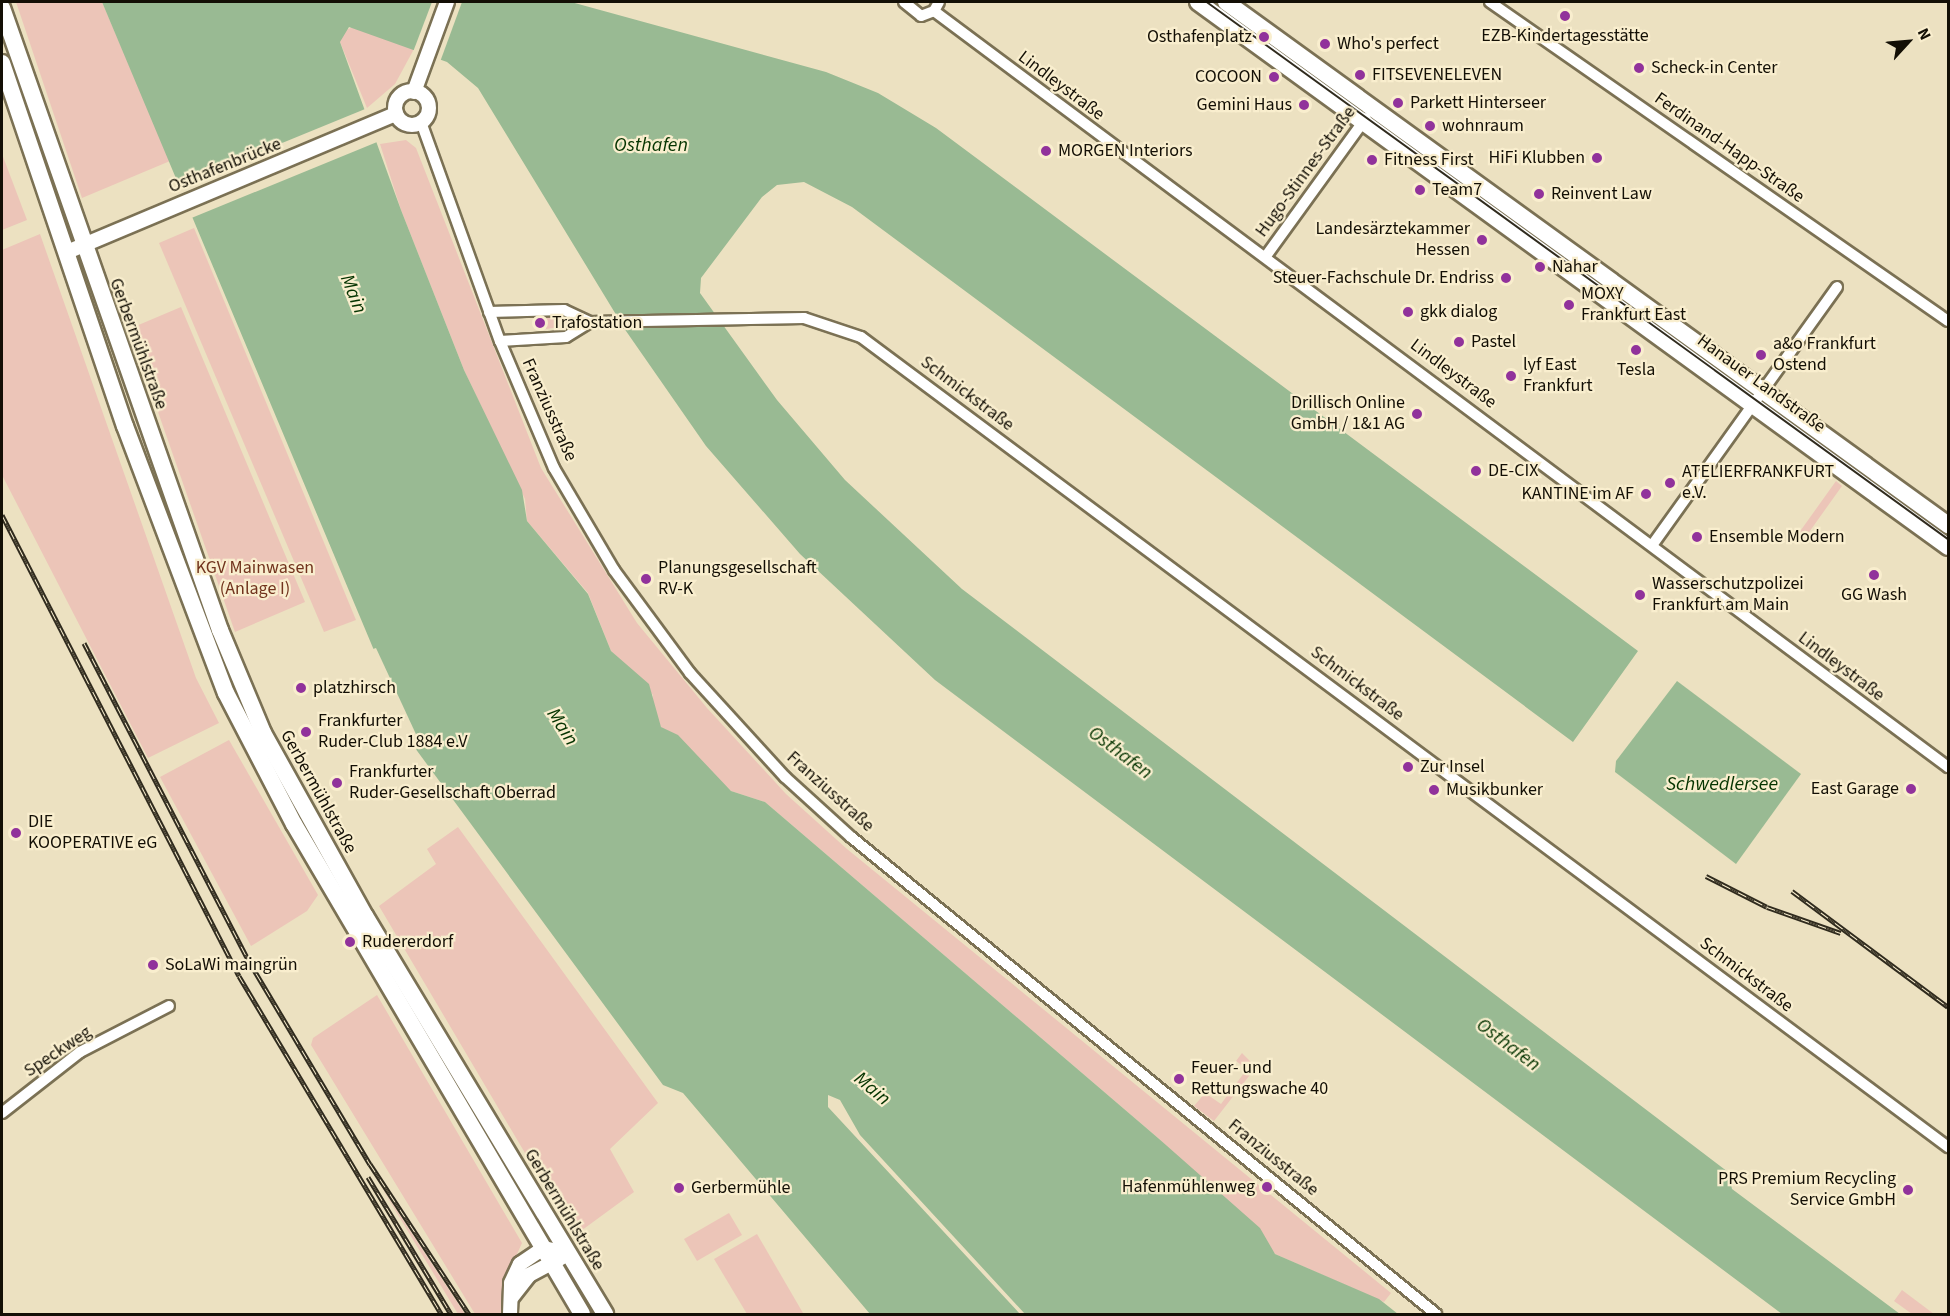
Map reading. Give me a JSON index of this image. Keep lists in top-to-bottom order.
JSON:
{
  "streets": {
    "main road": ["Gerbermühlstraße", "Hanauer Landstraße"],
    "street": [
      "Lindleystraße",
      "Ferdinand-Happ-Straße",
      "Osthafenbrücke",
      "Hugo-Stinnes-Straße",
      "Schmickstraße",
      "Franziusstraße",
      "Speckweg"
    ]
  },
  "crossings": [
    ["Lindleystraße", "Hugo-Stinnes-Straße"],
    ["Osthafenbrücke", "Gerbermühlstraße"],
    ["Osthafenbrücke", "Franziusstraße"],
    ["Hugo-Stinnes-Straße", "Hanauer Landstraße"]
  ],
  "water": ["Osthafen", "Main", "Schwedlersee"],
  "parks": ["KGV Mainwasen (Anlage I)"],
  "places": [
    "EZB-Kindertagesstätte",
    "Osthafenplatz",
    "Who's perfect",
    "Scheck-in Center",
    "FITSEVENELEVEN",
    "COCOON",
    "Parkett Hinterseer",
    "Gemini Haus",
    "wohnraum",
    "MORGEN Interiors",
    "HiFi Klubben",
    "Fitness First",
    "Team7",
    "Reinvent Law",
    "Landesärztekammer Hessen",
    "Nahar",
    "Steuer-Fachschule Dr. Endriss",
    "MOXY Frankfurt East",
    "gkk dialog",
    "Trafostation",
    "Pastel",
    "Tesla",
    "a&o Frankfurt Ostend",
    "lyf East Frankfurt",
    "Drillisch Online GmbH / 1&1 AG",
    "DE-CIX",
    "ATELIERFRANKFURT e.V.",
    "KANTINE im AF",
    "Ensemble Modern",
    "GG Wash",
    "Planungsgesellschaft RV-K",
    "Wasserschutzpolizei Frankfurt am Main",
    "platzhirsch",
    "Frankfurter Ruder-Club 1884 e.V",
    "Zur Insel",
    "Frankfurter Ruder-Gesellschaft Oberrad",
    "East Garage",
    "Musikbunker",
    "DIE KOOPERATIVE eG",
    "Rudererdorf",
    "SoLaWi maingrün",
    "Feuer- und Rettungswache 40",
    "Hafenmühlenweg",
    "Gerbermühle",
    "PRS Premium Recycling Service GmbH"
  ],
  "north": "top right"
}
